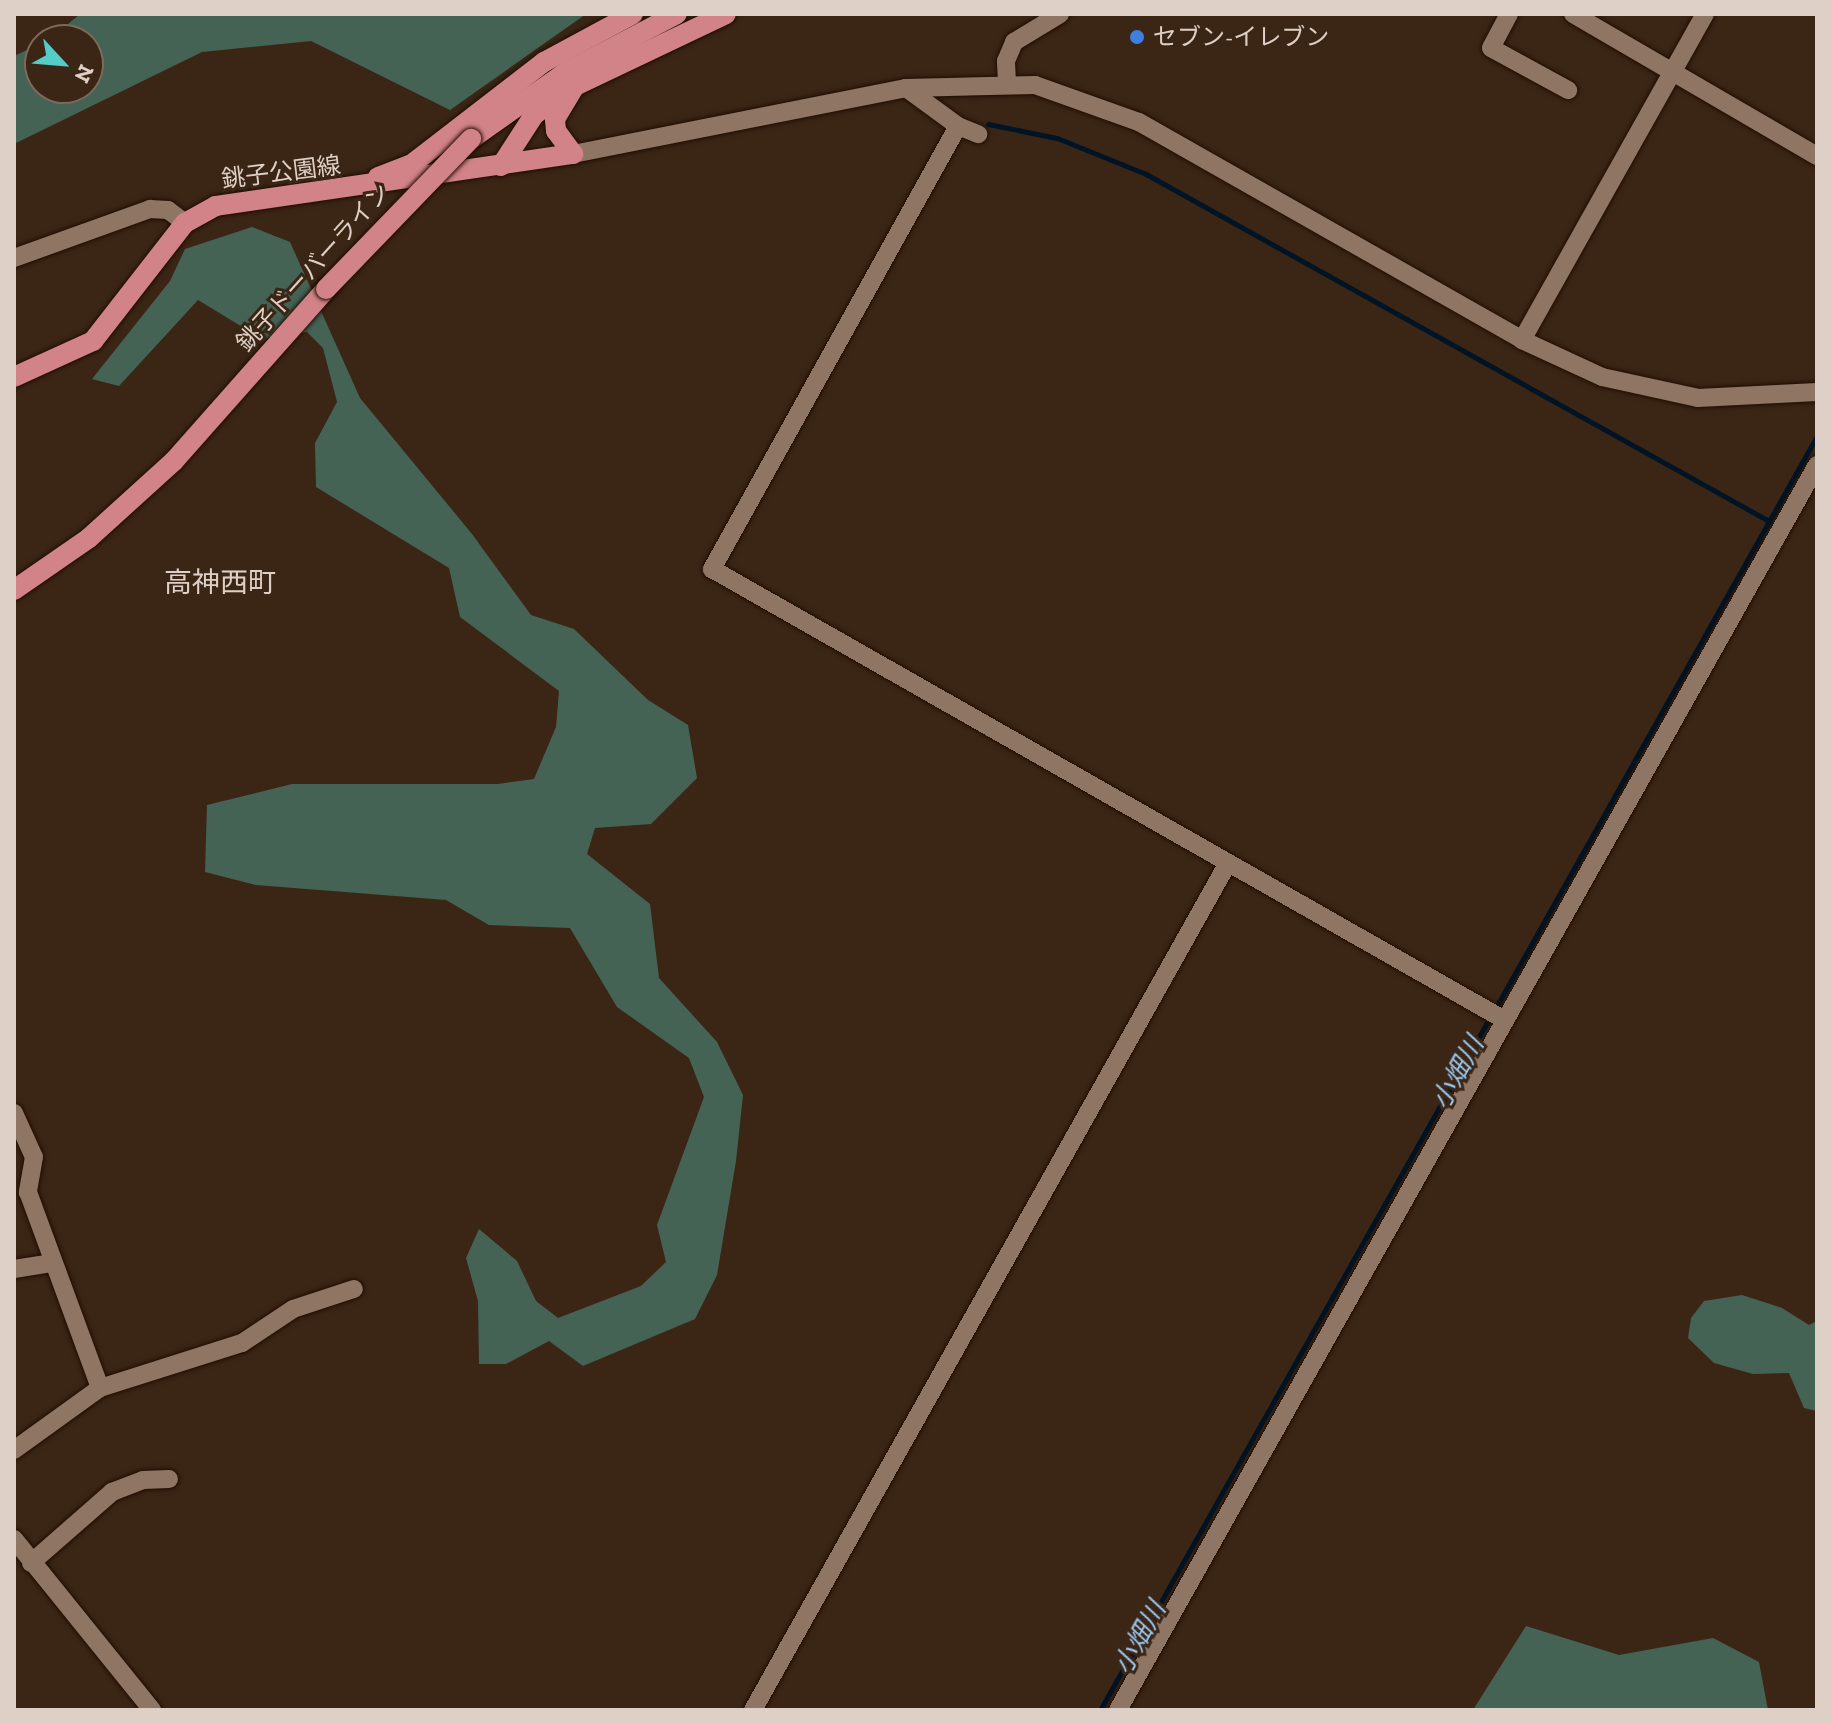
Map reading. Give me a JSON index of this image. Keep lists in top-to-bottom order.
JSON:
{
  "streets": {
    "main road": ["銚子公園線", "銚子ドーバーライン"]
  },
  "districts": ["高神西町"],
  "water": ["小畑川"],
  "places": ["セブン-イレブン"],
  "north": "bottom right"
}
